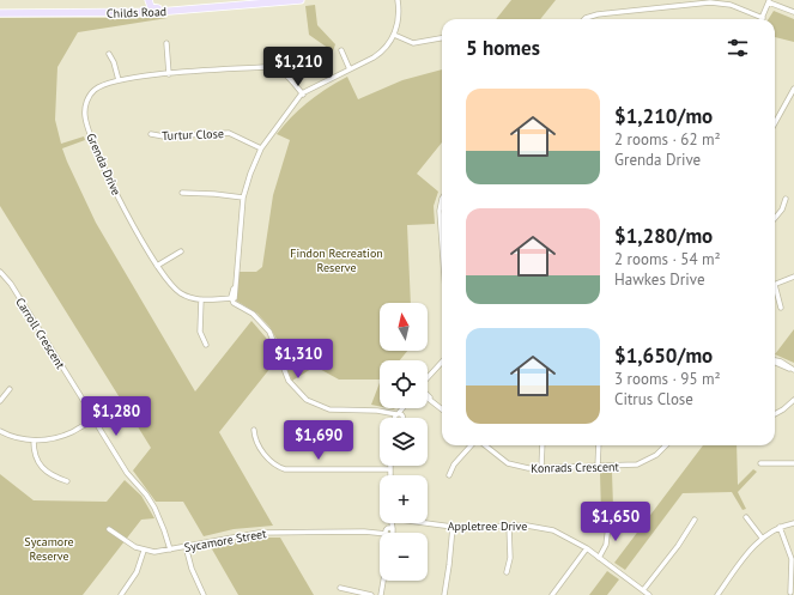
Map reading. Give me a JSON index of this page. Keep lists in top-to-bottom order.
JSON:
{
  "streets": {
    "main road": ["Childs Road"],
    "street": [
      "Turtur Close",
      "Grenda Drive",
      "Carroll Crescent",
      "Konrads Crescent",
      "Appletree Drive",
      "Sycamore Street"
    ]
  },
  "crossings": [
    ["Carroll Crescent", "Sycamore Street"]
  ],
  "parks": ["Findon Recreation Reserve", "Sycamore Reserve"],
  "north": "top",
  "page": {
    "heading": "5 homes",
    "price": [
      "$1,210",
      "$1,310",
      "$1,280",
      "$1,690",
      "$1,650"
    ],
    "list": [
      {
        "name": "$1,210/mo",
        "note": "2 rooms · 62 m² · Grenda Drive"
      },
      {
        "name": "$1,280/mo",
        "note": "2 rooms · 54 m² · Hawkes Drive"
      },
      {
        "name": "$1,650/mo",
        "note": "3 rooms · 95 m² · Citrus Close"
      }
    ],
    "map_buttons": ["+", "−"]
  }
}
